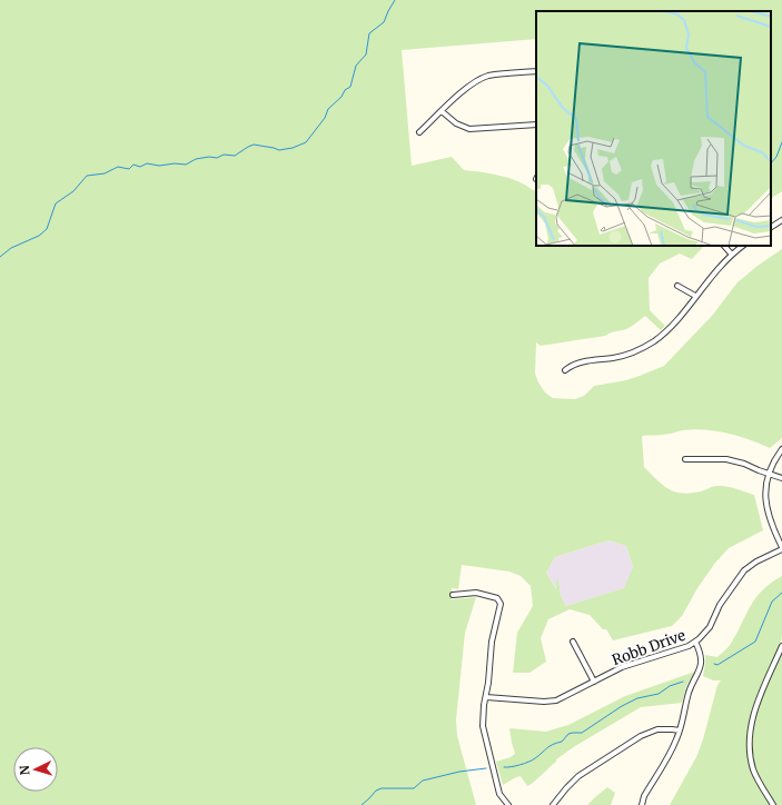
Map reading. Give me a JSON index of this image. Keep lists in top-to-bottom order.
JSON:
{
  "streets": {
    "street": ["Robb Drive"]
  },
  "north": "left"
}
